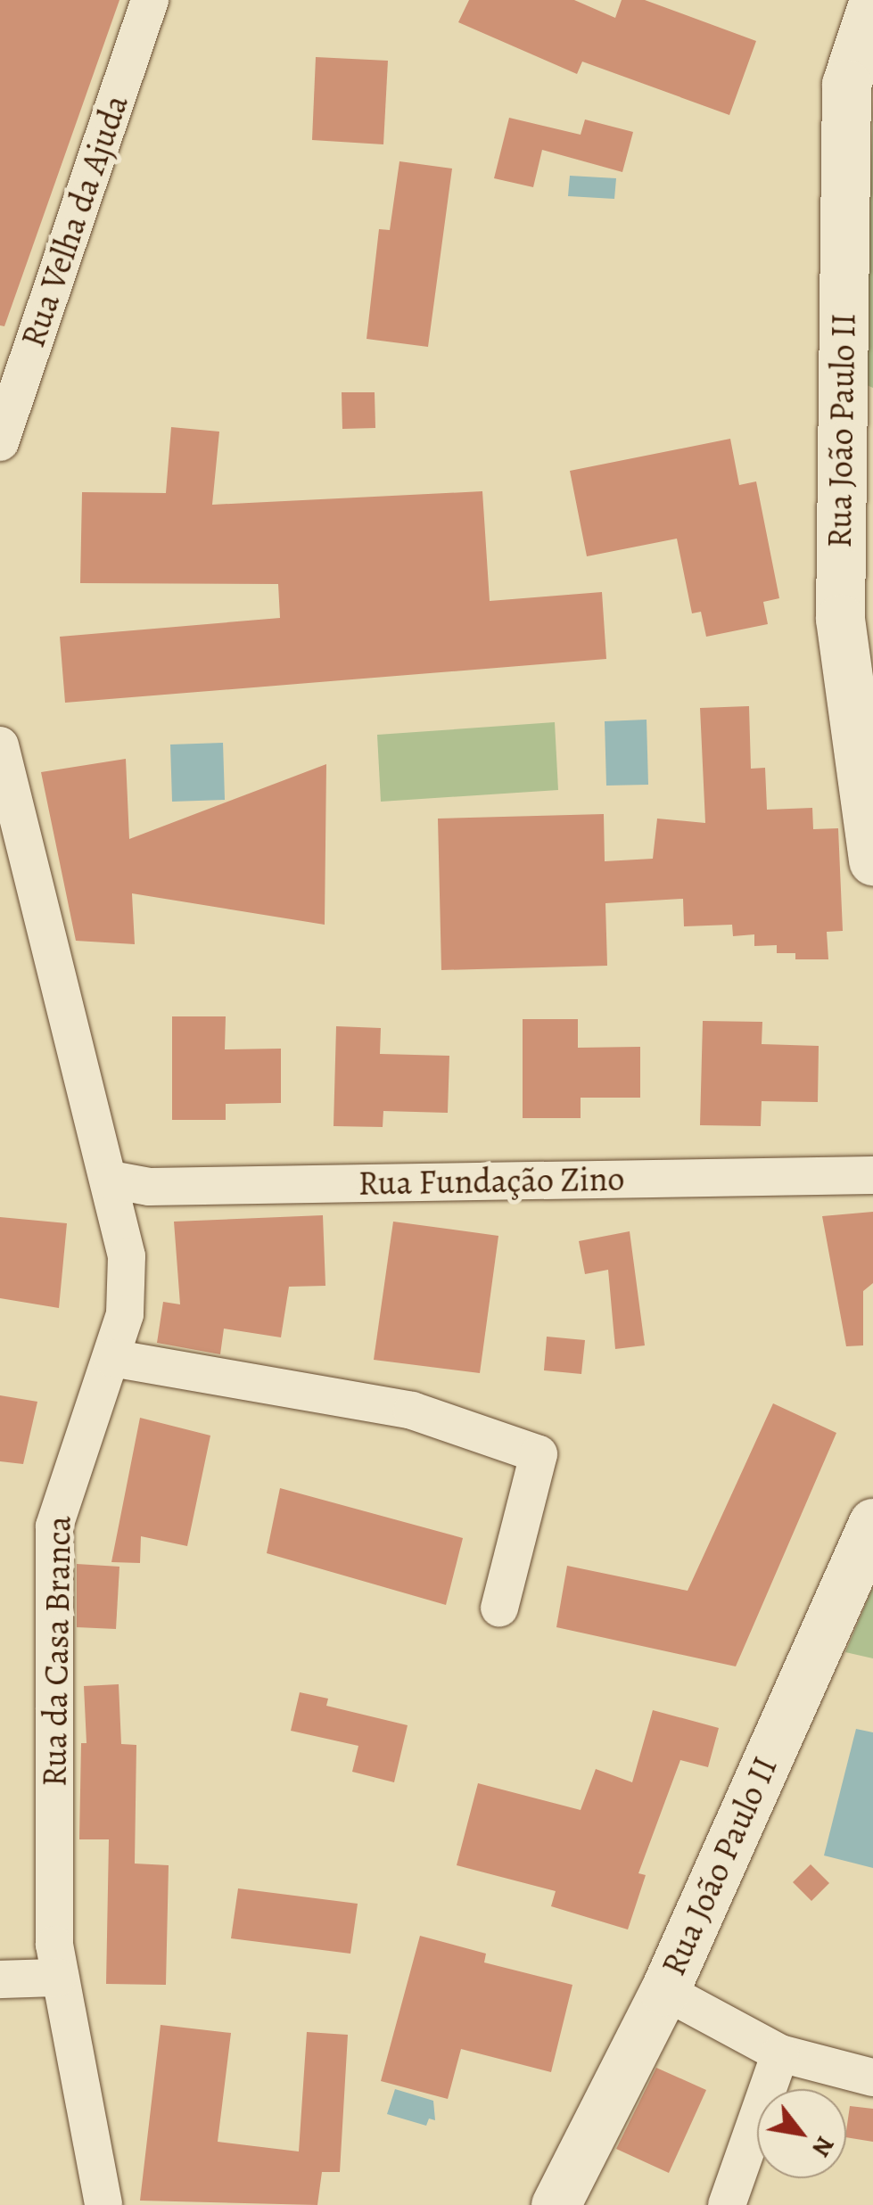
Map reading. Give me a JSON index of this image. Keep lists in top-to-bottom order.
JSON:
{
  "streets": {
    "street": [
      "Rua Velha da Ajuda",
      "Rua João Paulo II",
      "Rua Fundação Zino",
      "Rua da Casa Branca"
    ]
  },
  "crossings": [
    ["Rua Fundação Zino", "Rua da Casa Branca"]
  ],
  "north": "bottom right"
}
